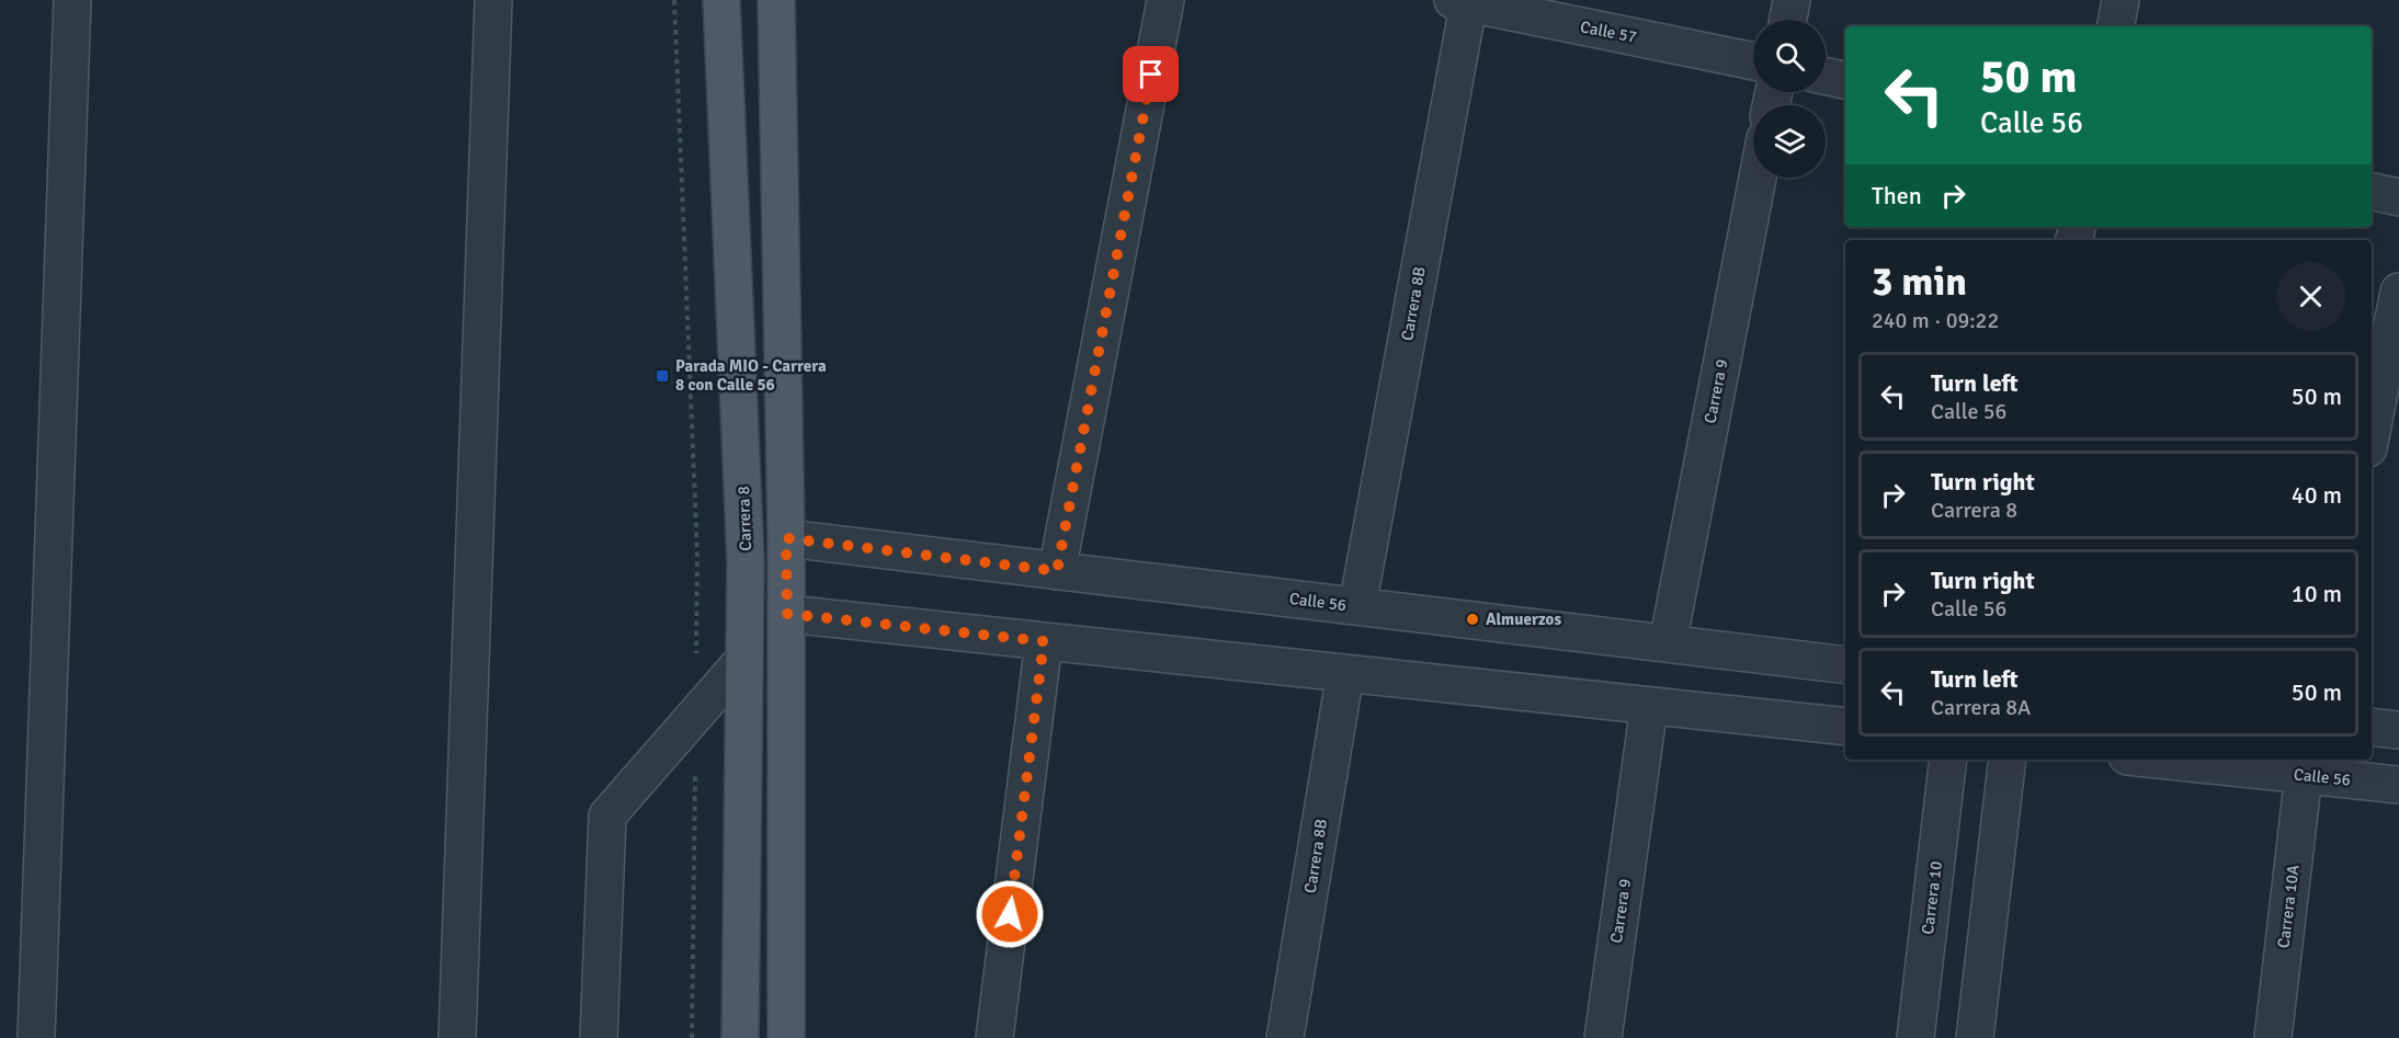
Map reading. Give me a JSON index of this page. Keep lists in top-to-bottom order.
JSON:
{
  "streets": {
    "main road": ["Carrera 8"],
    "street": [
      "Calle 57",
      "Carrera 8B",
      "Carrera 9",
      "Calle 56",
      "Carrera 10",
      "Carrera 10A"
    ]
  },
  "crossings": [
    ["Calle 57", "Carrera 8B"],
    ["Carrera 8B", "Calle 56"],
    ["Carrera 9", "Calle 56"],
    ["Calle 56", "Carrera 10A"]
  ],
  "places": {
    "transit": ["Parada MIO - Carrera 8 con Calle 56"],
    "other": ["Almuerzos"]
  },
  "page": {
    "turn": ["50 m", "Calle 56"],
    "then": "Then",
    "heading": ["3 min", "240 m · 09:22"],
    "list": [
      {
        "name": "Turn left",
        "note": "Calle 56",
        "value": "50 m"
      },
      {
        "name": "Turn right",
        "note": "Carrera 8",
        "value": "40 m"
      },
      {
        "name": "Turn right",
        "note": "Calle 56",
        "value": "10 m"
      },
      {
        "name": "Turn left",
        "note": "Carrera 8A",
        "value": "50 m"
      }
    ]
  }
}
